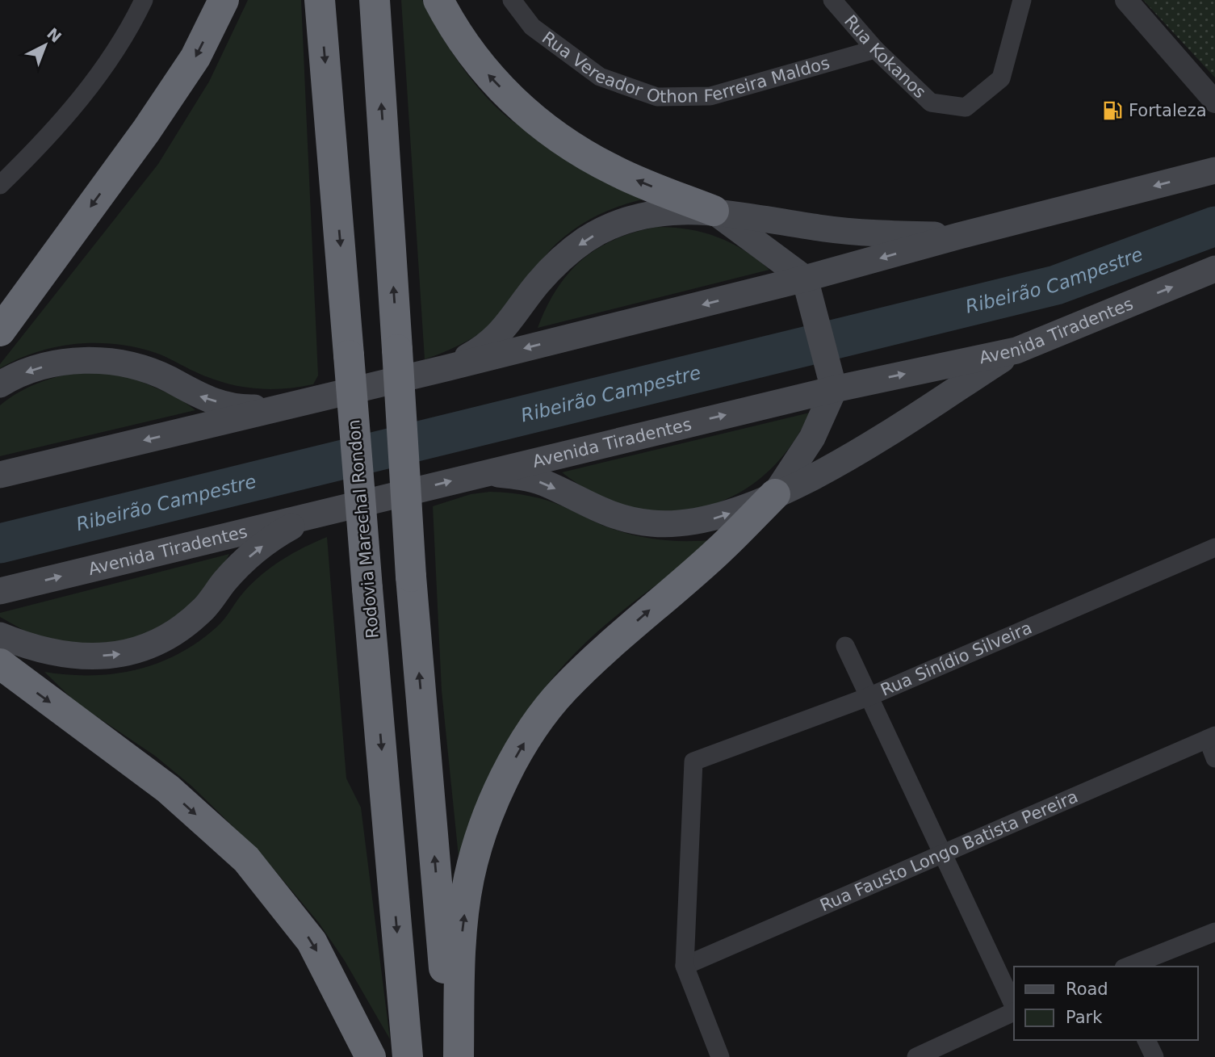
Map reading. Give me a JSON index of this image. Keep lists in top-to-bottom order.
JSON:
{
  "streets": {
    "highway": ["Rodovia Marechal Rondon"],
    "main road": ["Avenida Tiradentes"],
    "street": [
      "Rua Vereador Othon Ferreira Maldos",
      "Rua Kokanos",
      "Rua Sinídio Silveira",
      "Rua Fausto Longo Batista Pereira"
    ]
  },
  "crossings": [
    ["Rua Vereador Othon Ferreira Maldos", "Rua Kokanos"],
    ["Rua Sinídio Silveira", "Rua Fausto Longo Batista Pereira"]
  ],
  "water": ["Ribeirão Campestre"],
  "places": {
    "fuel station": ["Fortaleza"]
  },
  "legend": ["Road", "Park"],
  "north": "top right"
}
